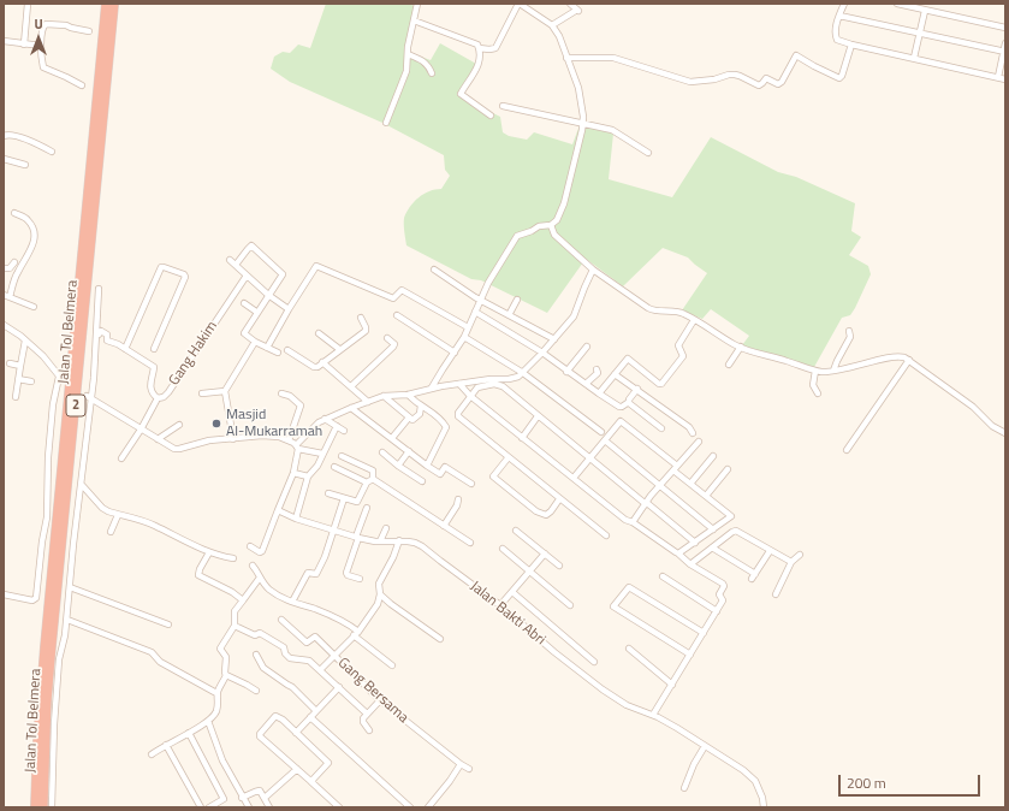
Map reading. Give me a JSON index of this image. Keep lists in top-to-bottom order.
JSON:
{
  "streets": {
    "highway": ["Jalan Tol Belmera", "2"],
    "street": ["Gang Hakim", "Jalan Bakti Abri", "Gang Bersama"]
  },
  "places": ["Masjid Al-Mukarramah"],
  "scale_bar": "200 m",
  "north": "top"
}
